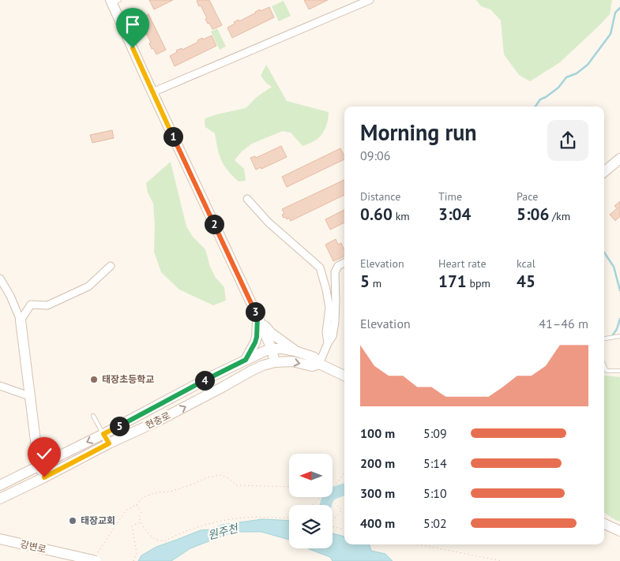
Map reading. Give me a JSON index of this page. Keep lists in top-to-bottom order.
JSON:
{
  "streets": {
    "street": ["현충로", "강변로"]
  },
  "water": ["원주천"],
  "places": ["태장초등학교", "태장교회"],
  "north": "left",
  "page": {
    "heading": ["Morning run", "09:06"],
    "pins": [
      "1",
      "2",
      "3",
      "4",
      "5"
    ],
    "stats": [
      ["Distance", "0.60 km"],
      ["Time", "3:04"],
      ["Pace", "5:06 /km"],
      ["Elevation", "5 m"],
      ["Heart rate", "171 bpm"],
      ["kcal", "45"]
    ],
    "chart": ["Elevation", "41–46 m"],
    "list": [
      {
        "name": "100 m",
        "note": "5:09"
      },
      {
        "name": "200 m",
        "note": "5:14"
      },
      {
        "name": "300 m",
        "note": "5:10"
      },
      {
        "name": "400 m",
        "note": "5:02"
      }
    ]
  }
}
